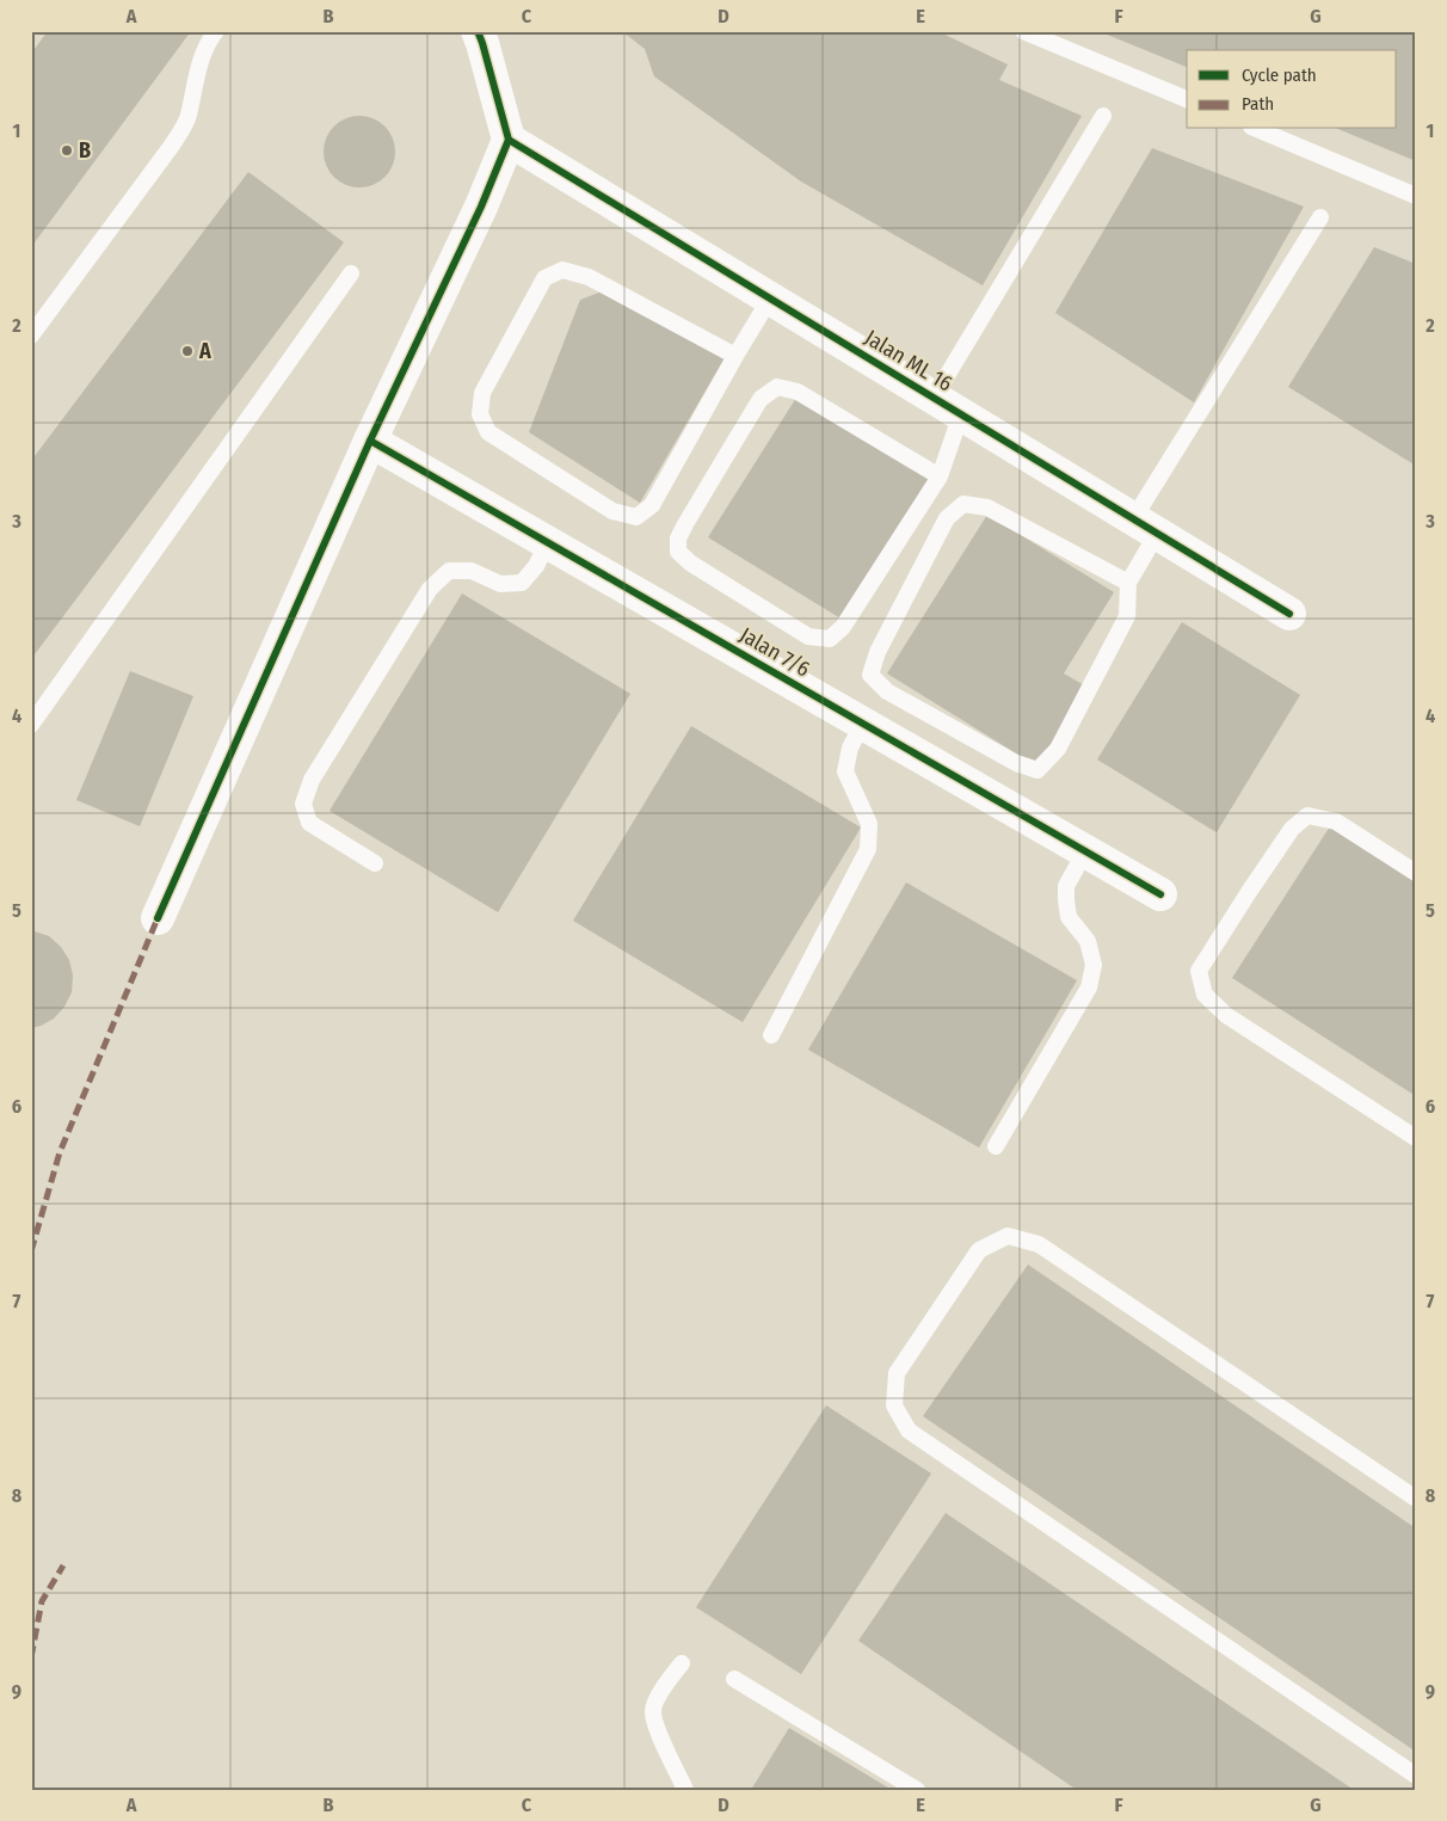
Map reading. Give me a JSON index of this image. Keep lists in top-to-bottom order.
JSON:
{
  "streets": {
    "street": ["Jalan ML 16", "Jalan 7/6"]
  },
  "places": ["B", "A"],
  "legend": ["Cycle path", "Path"],
  "grid": {
    "columns": [
      "A",
      "B",
      "C",
      "D",
      "E",
      "F",
      "G"
    ],
    "rows": [
      "1",
      "2",
      "3",
      "4",
      "5",
      "6",
      "7",
      "8",
      "9"
    ]
  }
}
